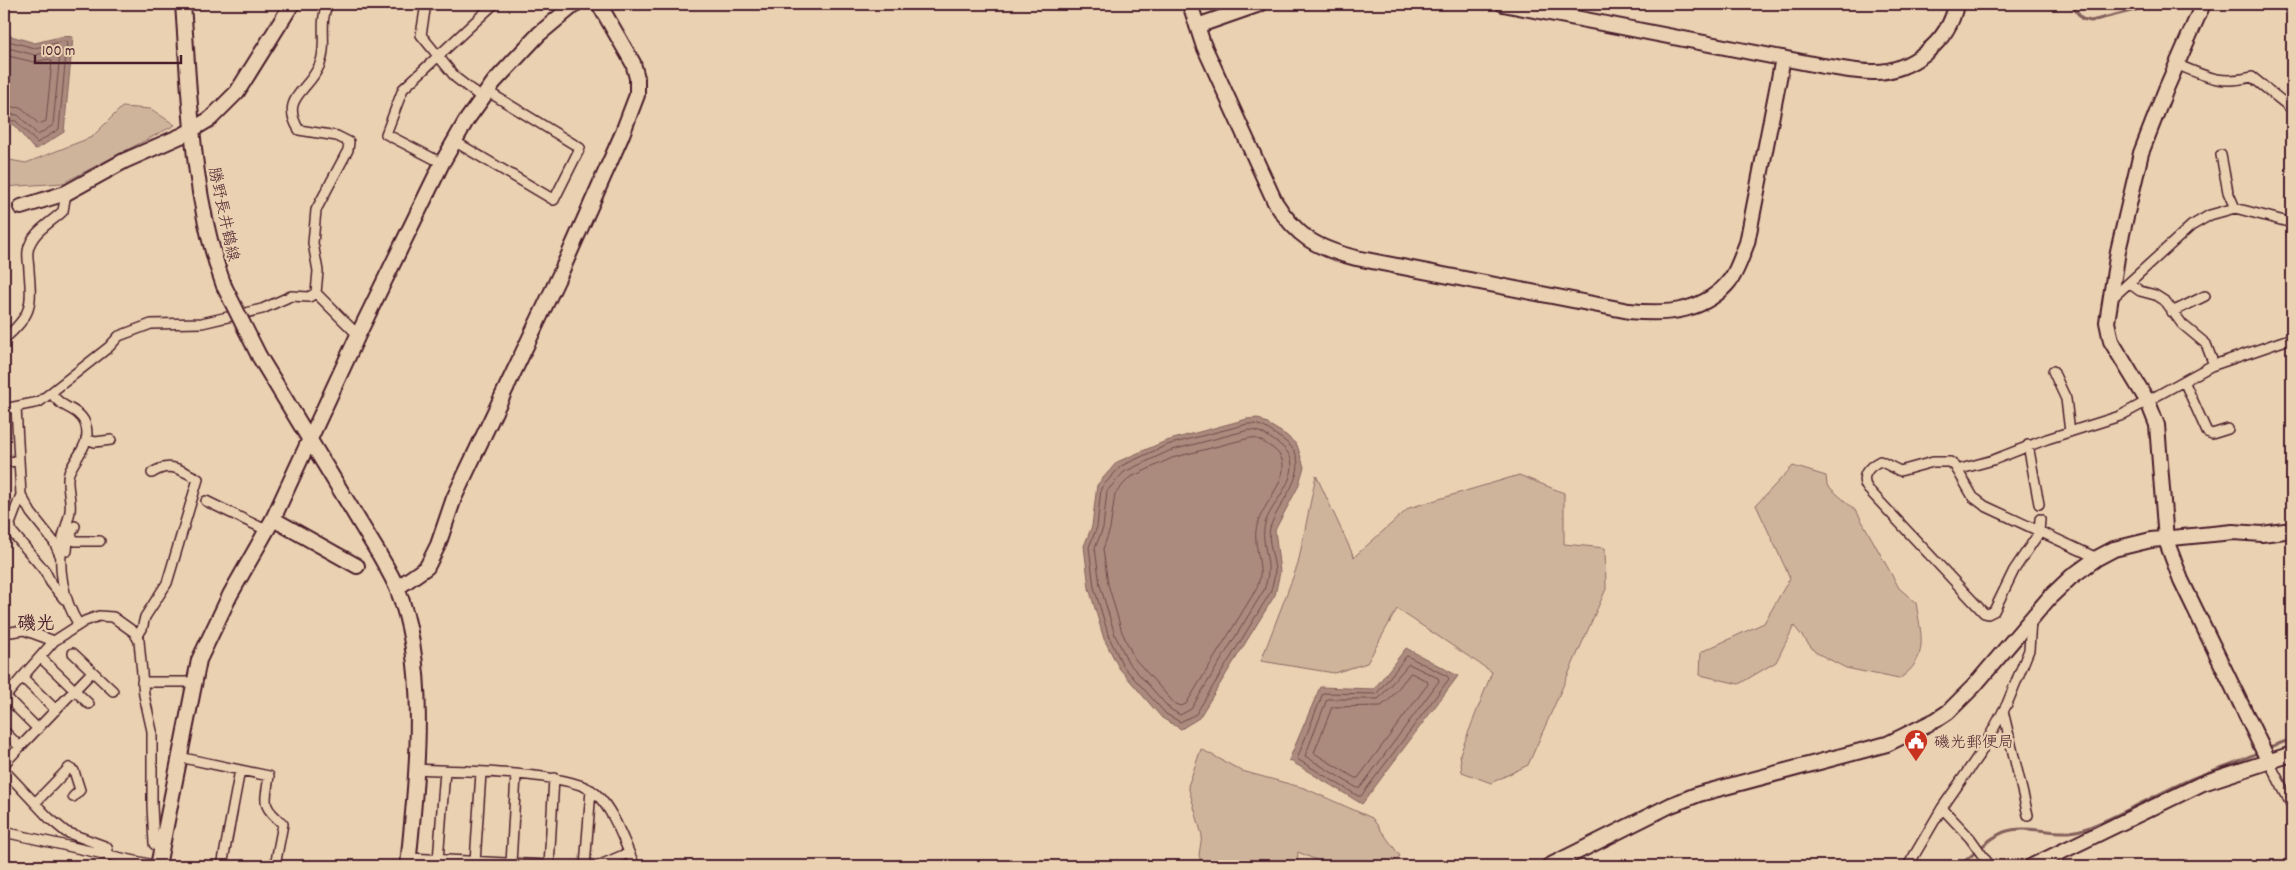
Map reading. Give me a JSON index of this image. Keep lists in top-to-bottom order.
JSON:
{
  "streets": {
    "street": ["勝野長井鶴線"]
  },
  "districts": ["磯光"],
  "places": {
    "public building": ["磯光郵便局"]
  },
  "scale_bar": "100 m"
}
